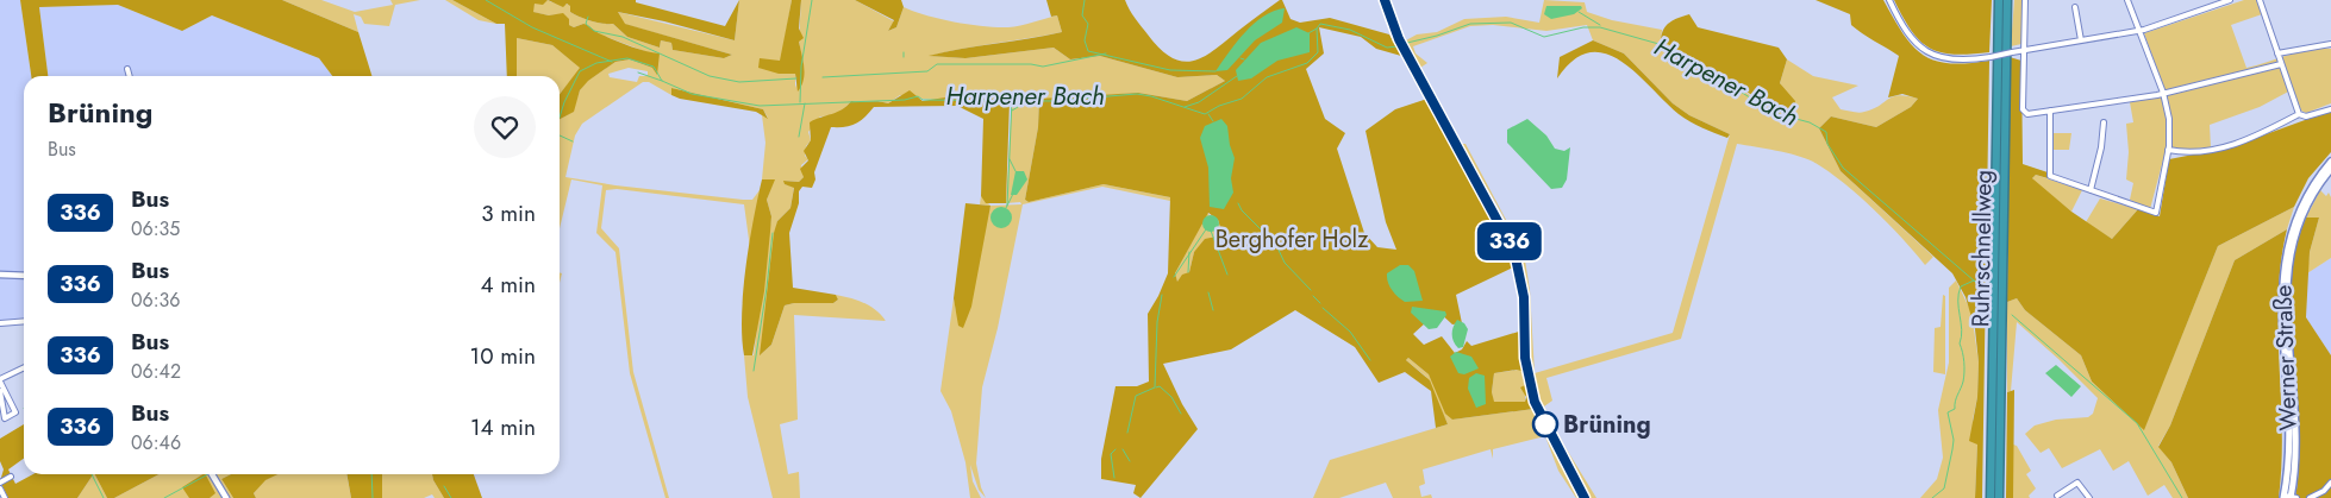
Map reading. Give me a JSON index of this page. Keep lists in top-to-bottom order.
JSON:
{
  "streets": {
    "highway": ["Ruhrschnellweg"],
    "main road": ["Werner Straße"]
  },
  "water": ["Harpener Bach"],
  "parks": ["Berghofer Holz"],
  "places": ["Brüning"],
  "lines": ["bus line 336"],
  "page": {
    "on_map": "336",
    "heading": ["Brüning", "Bus"],
    "list": [
      {
        "mark": "336",
        "name": "Bus",
        "note": "06:35",
        "value": "3 min"
      },
      {
        "mark": "336",
        "name": "Bus",
        "note": "06:36",
        "value": "4 min"
      },
      {
        "mark": "336",
        "name": "Bus",
        "note": "06:42",
        "value": "10 min"
      },
      {
        "mark": "336",
        "name": "Bus",
        "note": "06:46",
        "value": "14 min"
      }
    ]
  }
}
